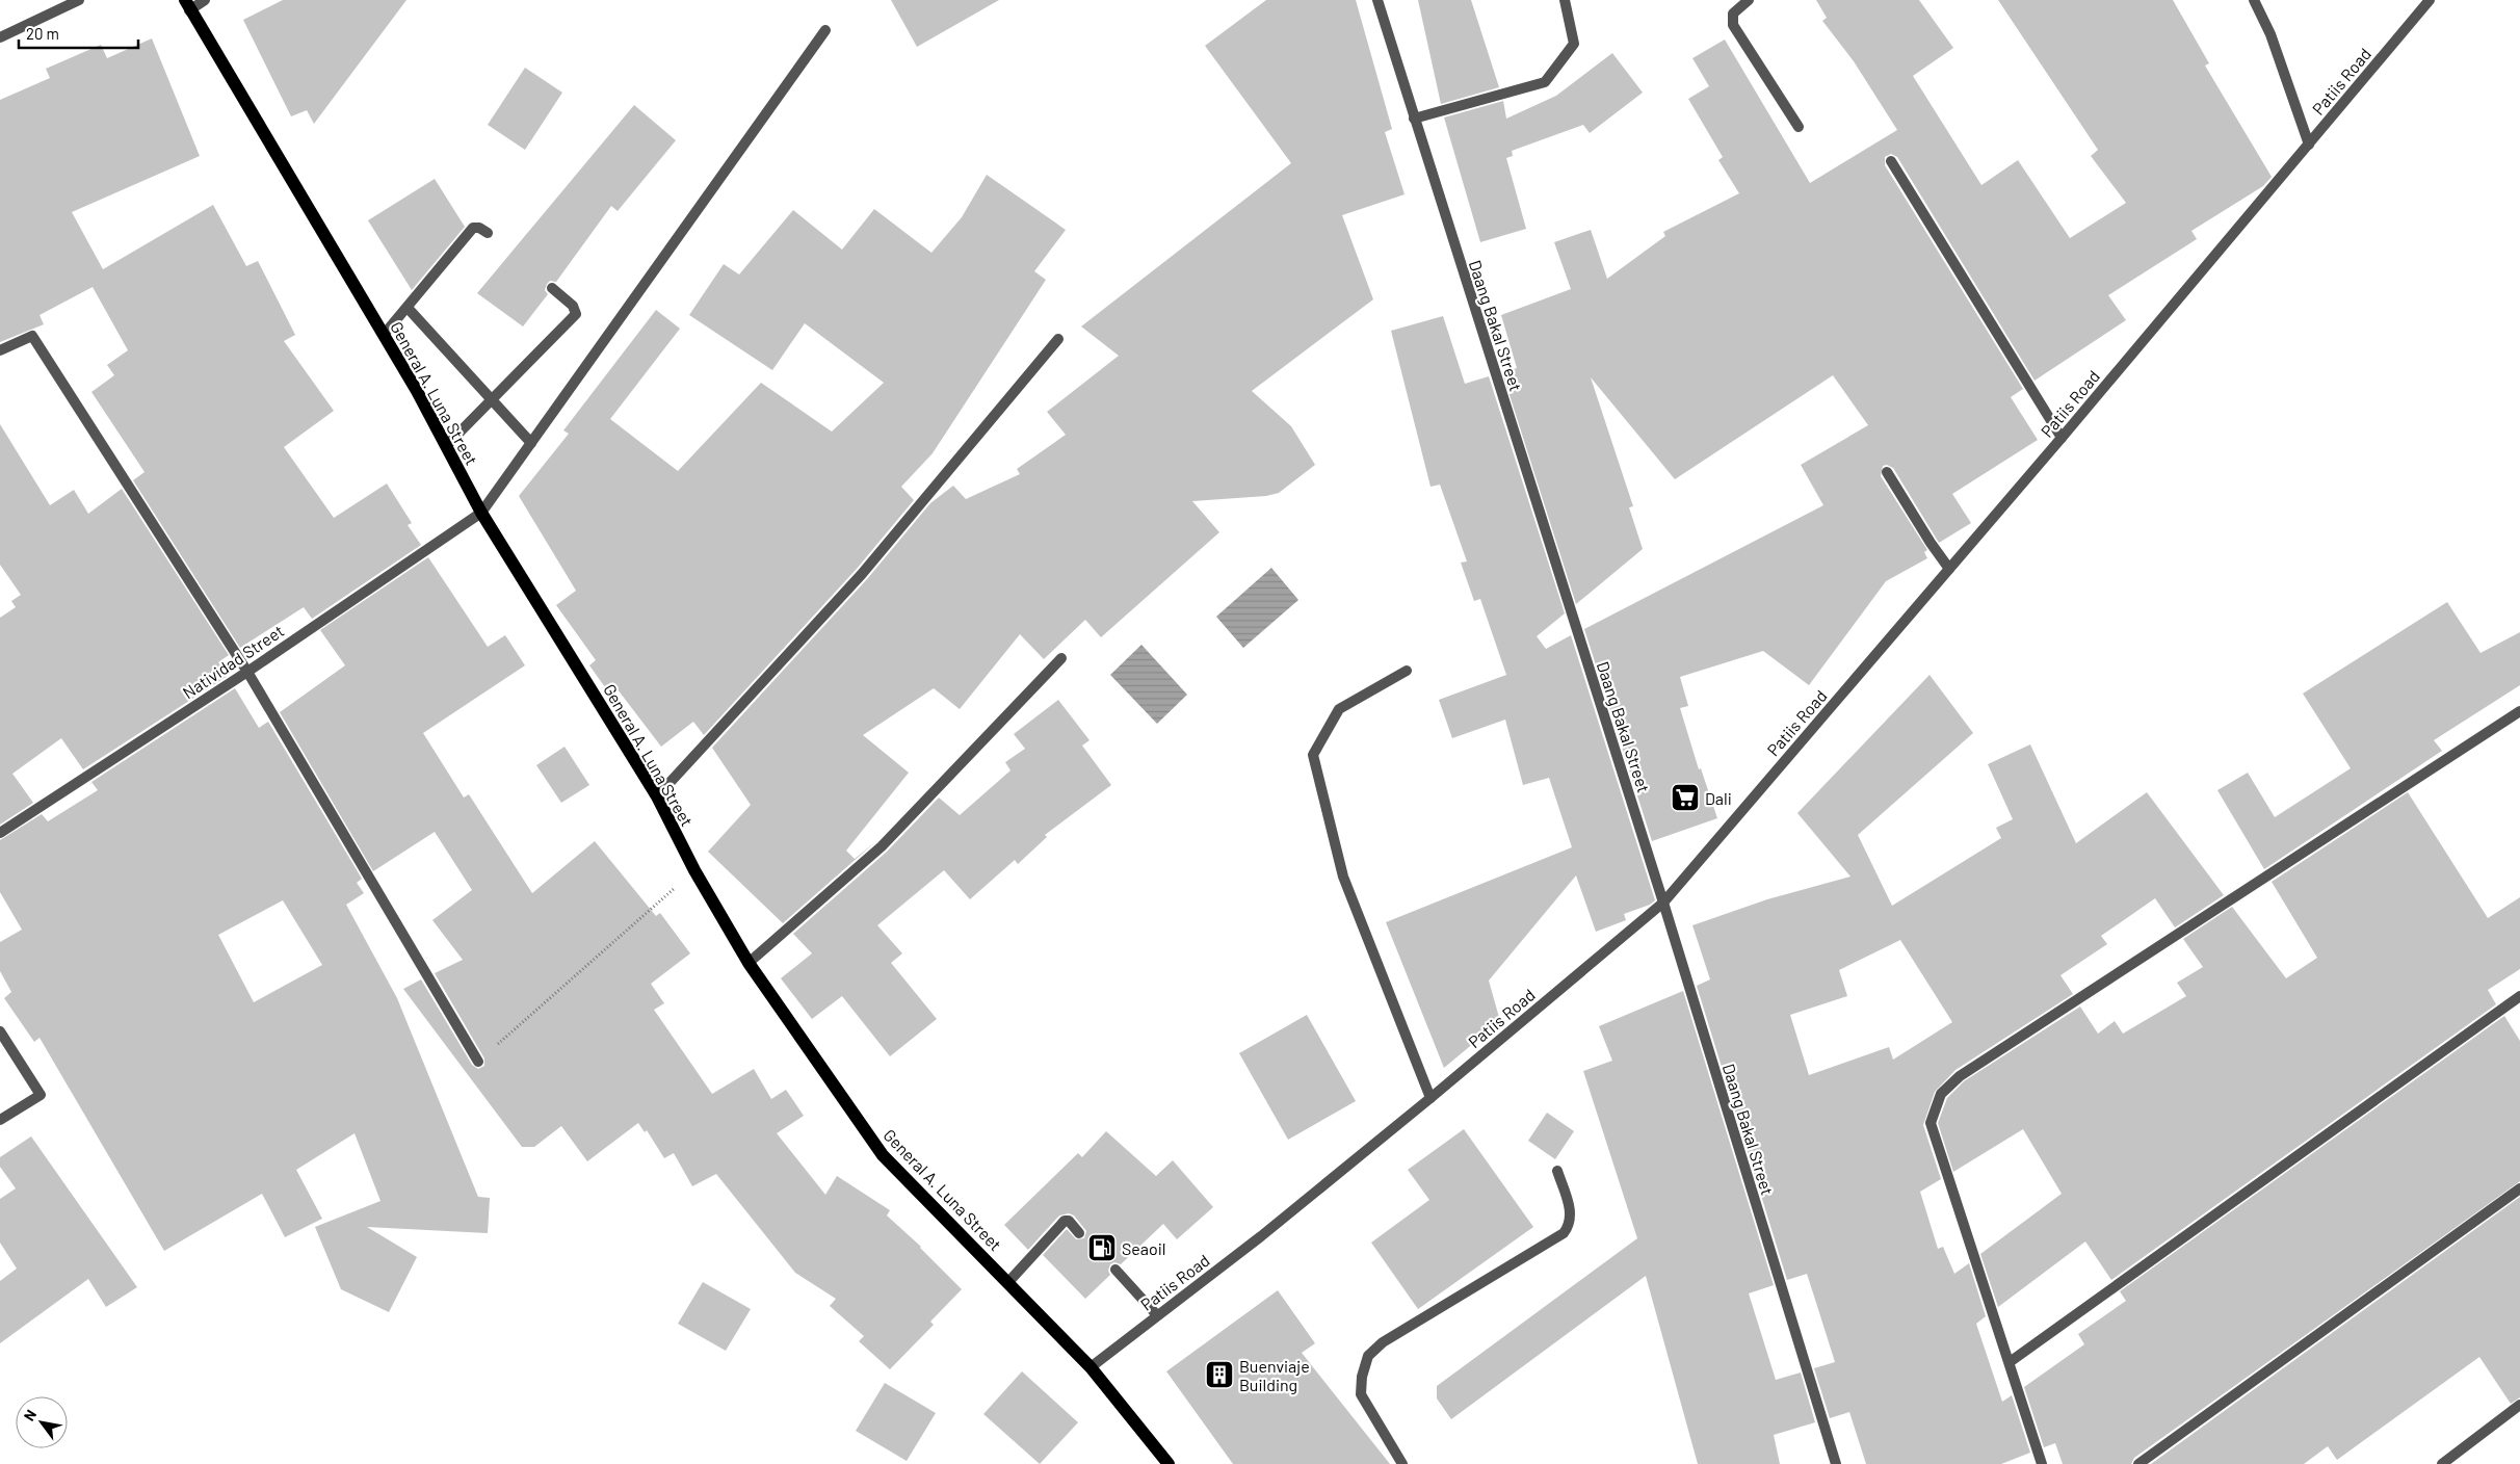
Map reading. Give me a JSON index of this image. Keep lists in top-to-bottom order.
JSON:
{
  "streets": {
    "main road": ["General A. Luna Street"],
    "street": ["Patiis Road", "Daang Bakal Street", "Natividad Street"]
  },
  "crossings": [
    ["Patiis Road", "Daang Bakal Street"],
    ["Patiis Road", "General A. Luna Street"],
    ["General A. Luna Street", "Natividad Street"]
  ],
  "places": {
    "supermarket": ["Dali"],
    "fuel station": ["Seaoil"],
    "building": ["Buenviaje Building"]
  },
  "scale_bar": "20 m",
  "north": "top left"
}
